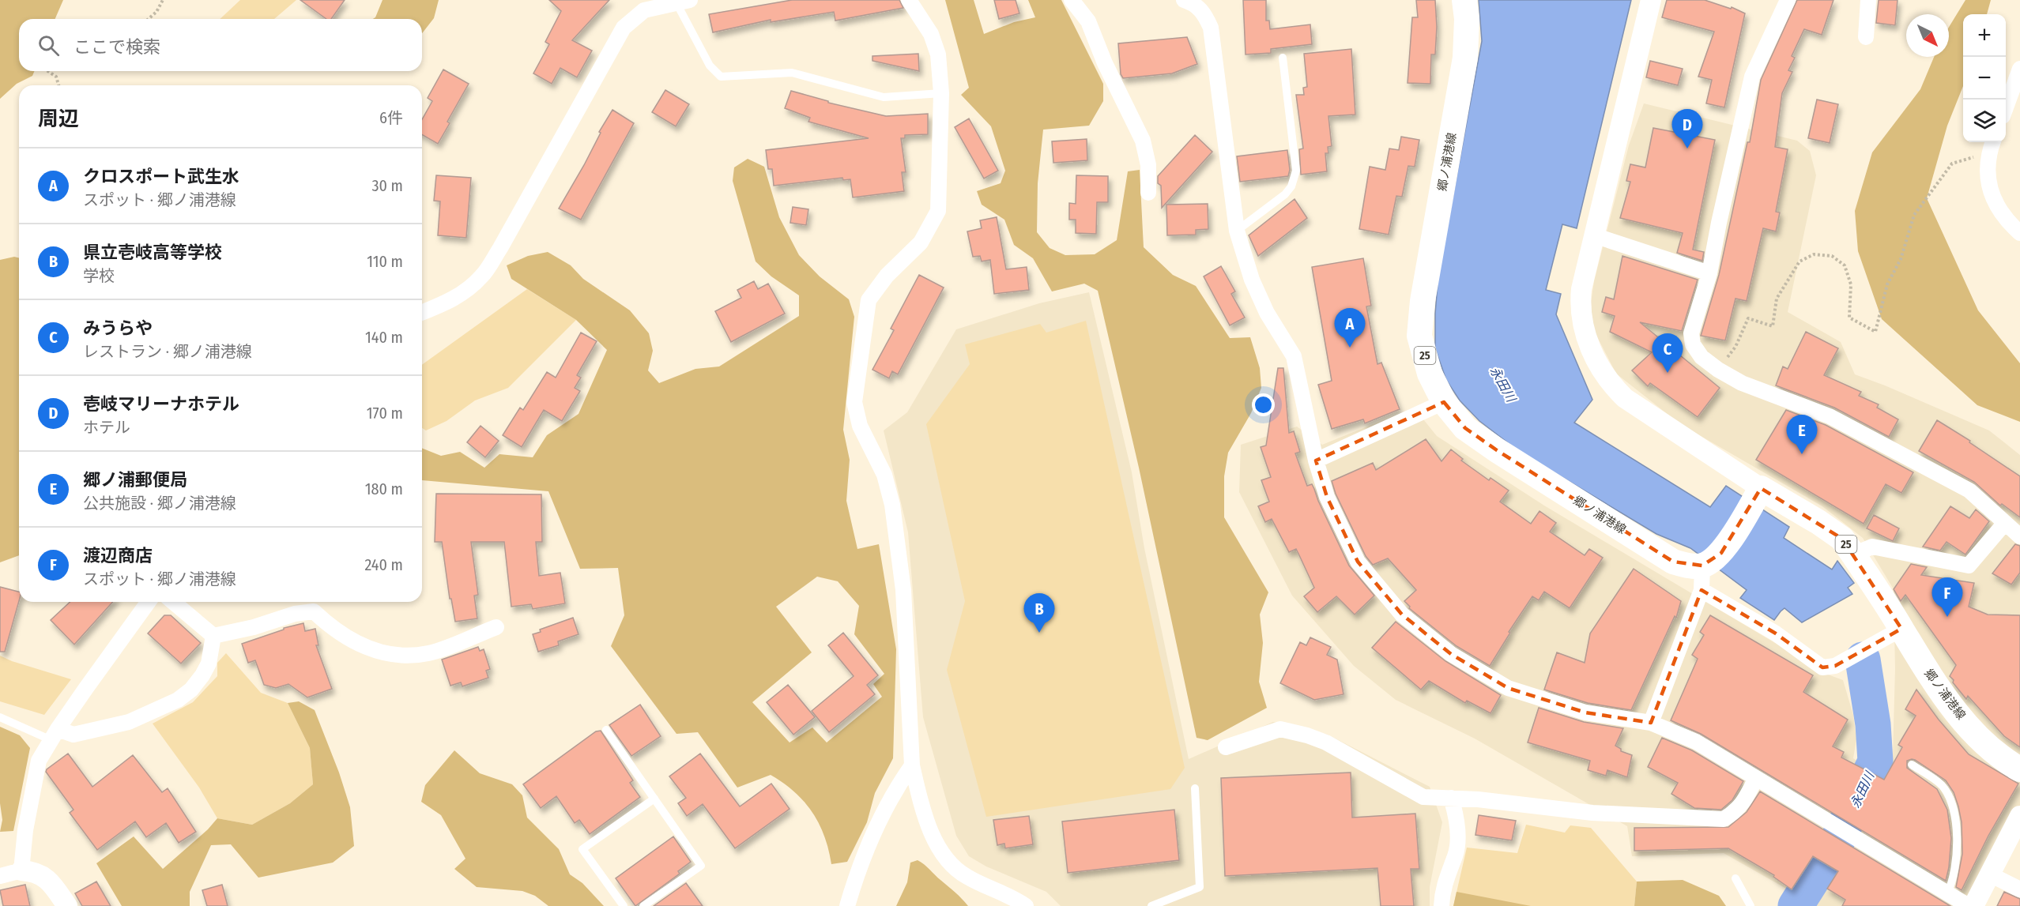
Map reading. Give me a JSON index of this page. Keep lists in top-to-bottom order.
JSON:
{
  "streets": {
    "main road": ["郷ノ浦港線", "25"]
  },
  "water": ["永田川"],
  "north": "bottom right",
  "page": {
    "map_buttons": ["+", "−"],
    "search": "ここで検索",
    "heading": ["周辺", "6件"],
    "pins": [
      "D",
      "A",
      "C",
      "E",
      "F",
      "B"
    ],
    "list": [
      {
        "mark": "A",
        "name": "クロスポート武生水",
        "note": "スポット · 郷ノ浦港線",
        "value": "30 m"
      },
      {
        "mark": "B",
        "name": "県立壱岐高等学校",
        "note": "学校",
        "value": "110 m"
      },
      {
        "mark": "C",
        "name": "みうらや",
        "note": "レストラン · 郷ノ浦港線",
        "value": "140 m"
      },
      {
        "mark": "D",
        "name": "壱岐マリーナホテル",
        "note": "ホテル",
        "value": "170 m"
      },
      {
        "mark": "E",
        "name": "郷ノ浦郵便局",
        "note": "公共施設 · 郷ノ浦港線",
        "value": "180 m"
      },
      {
        "mark": "F",
        "name": "渡辺商店",
        "note": "スポット · 郷ノ浦港線",
        "value": "240 m"
      }
    ]
  }
}
